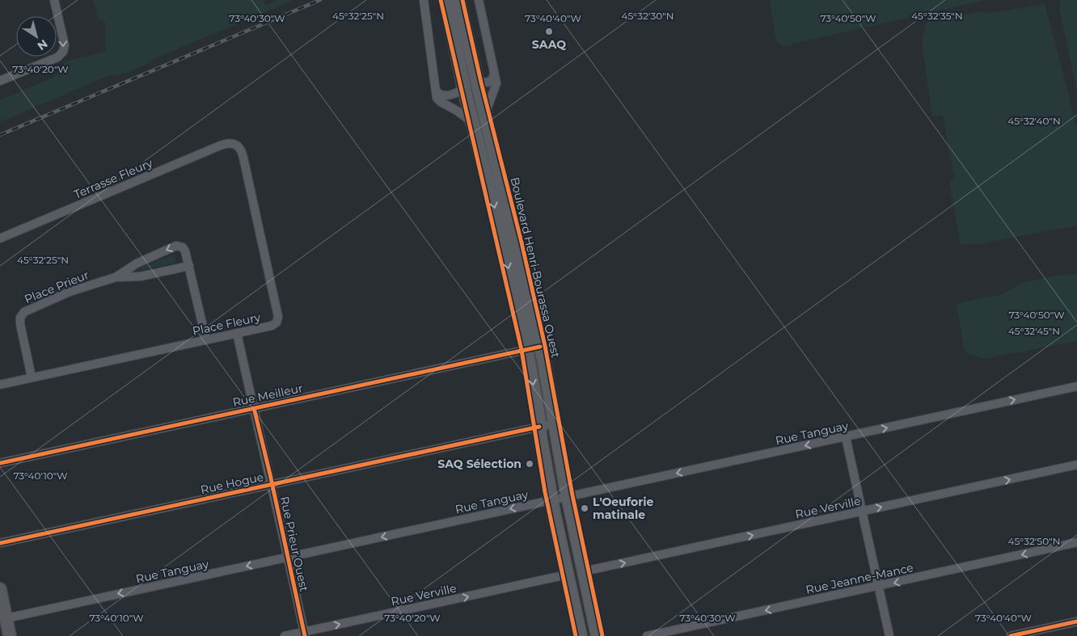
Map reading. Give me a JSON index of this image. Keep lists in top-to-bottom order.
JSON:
{
  "streets": {
    "main road": ["Boulevard Henri-Bourassa Ouest"],
    "street": [
      "Terrasse Fleury",
      "Place Prieur",
      "Place Fleury",
      "Rue Meilleur",
      "Rue Tanguay",
      "Rue Hogue",
      "Rue Verville",
      "Rue Prieur Ouest",
      "Rue Jeanne-Mance"
    ]
  },
  "crossings": [
    ["Terrasse Fleury", "Place Fleury"],
    ["Boulevard Henri-Bourassa Ouest", "Rue Meilleur"],
    ["Boulevard Henri-Bourassa Ouest", "Rue Tanguay"],
    ["Boulevard Henri-Bourassa Ouest", "Rue Hogue"],
    ["Boulevard Henri-Bourassa Ouest", "Rue Verville"],
    ["Place Prieur", "Place Fleury"],
    ["Place Fleury", "Rue Prieur Ouest"],
    ["Rue Meilleur", "Rue Prieur Ouest"],
    ["Rue Tanguay", "Rue Prieur Ouest"],
    ["Rue Hogue", "Rue Prieur Ouest"],
    ["Rue Verville", "Rue Prieur Ouest"]
  ],
  "one_way": ["Rue Verville", "Rue Jeanne-Mance"],
  "places": ["SAAQ", "SAQ Sélection", "L'Oeuforie matinale"],
  "north": "bottom right",
  "coordinates": [
    "45°32'25\"N",
    "45°32'30\"N",
    "45°32'35\"N",
    "73°40'30\"W",
    "73°40'40\"W",
    "73°40'50\"W",
    "73°40'20\"W",
    "45°32'40\"N",
    "45°32'45\"N",
    "73°40'10\"W",
    "45°32'50\"N"
  ]
}
